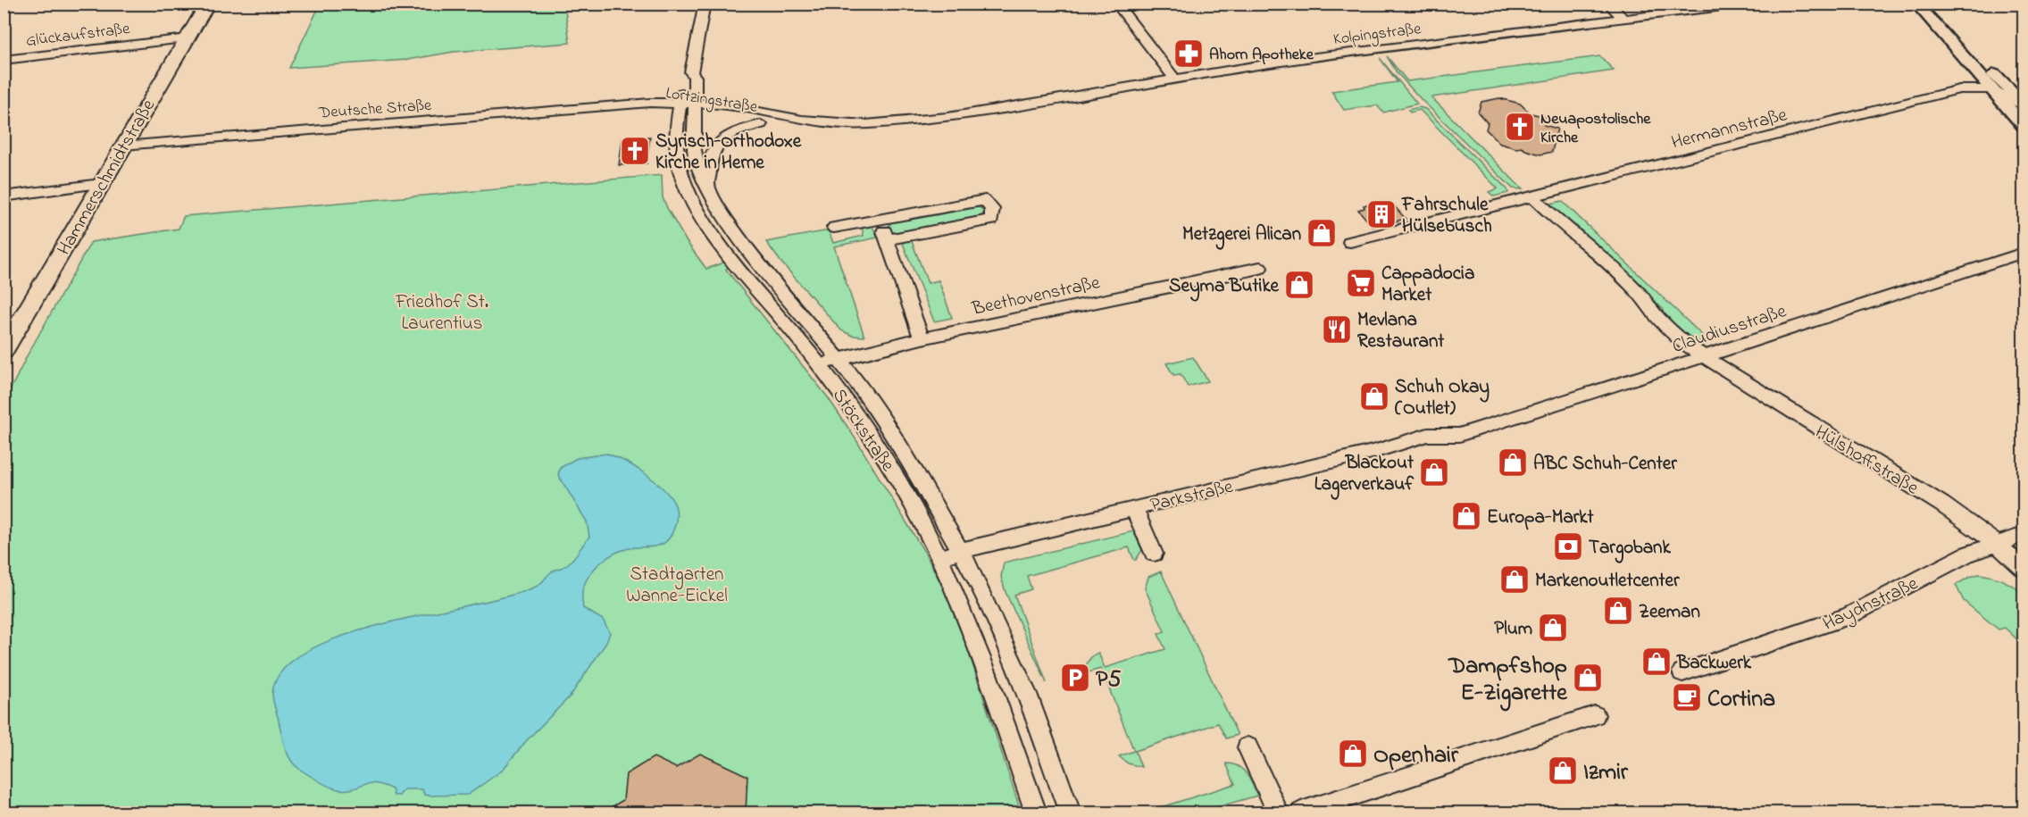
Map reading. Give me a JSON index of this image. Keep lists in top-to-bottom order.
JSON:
{
  "streets": {
    "main road": ["Hammerschmidtstraße"],
    "street": [
      "Kolpingstraße",
      "Glückaufstraße",
      "Lortzingstraße",
      "Deutsche Straße",
      "Hermannstraße",
      "Beethovenstraße",
      "Claudiusstraße",
      "Stöckstraße",
      "Hülshoffstraße",
      "Parkstraße",
      "Haydnstraße"
    ]
  },
  "crossings": [
    ["Kolpingstraße", "Lortzingstraße"],
    ["Glückaufstraße", "Hammerschmidtstraße"],
    ["Lortzingstraße", "Deutsche Straße"],
    ["Lortzingstraße", "Stöckstraße"],
    ["Deutsche Straße", "Hammerschmidtstraße"],
    ["Hermannstraße", "Hülshoffstraße"],
    ["Beethovenstraße", "Stöckstraße"],
    ["Claudiusstraße", "Hülshoffstraße"],
    ["Claudiusstraße", "Parkstraße"],
    ["Stöckstraße", "Parkstraße"],
    ["Hülshoffstraße", "Haydnstraße"]
  ],
  "parks": ["Friedhof St. Laurentius", "Stadtgarten Wanne-Eickel"],
  "places": {
    "pharmacy": ["Ahorn Apotheke"],
    "church": ["Neuapostolische Kirche", "Syrisch-Orthodoxe Kirche in Herne"],
    "building": ["Fahrschule Hülsebusch"],
    "shop": [
      "Metzgerei Alican",
      "Seyma Butike",
      "Schuh Okay (Outlet)",
      "ABC Schuh-Center",
      "Blackout Lagerverkauf",
      "Europa-Markt",
      "Markenoutletcenter",
      "Zeeman",
      "Plum",
      "Backwerk",
      "Dampfshop E-Zigarette",
      "Openhair",
      "Izmir"
    ],
    "supermarket": ["Cappadocia Market"],
    "restaurant": ["Mevlana Restaurant"],
    "bank": ["Targobank"],
    "parking": ["P5"],
    "cafe": ["Cortina"]
  }
}
